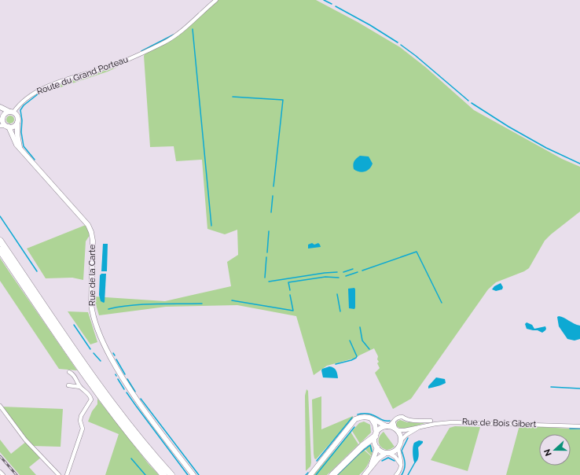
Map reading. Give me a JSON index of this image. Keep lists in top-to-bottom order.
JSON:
{
  "streets": {
    "street": ["Route du Grand Porteau", "Rue de la Carte", "Rue de Bois Gibert"]
  },
  "crossings": [
    ["Route du Grand Porteau", "Rue de la Carte"]
  ],
  "north": "left"
}
